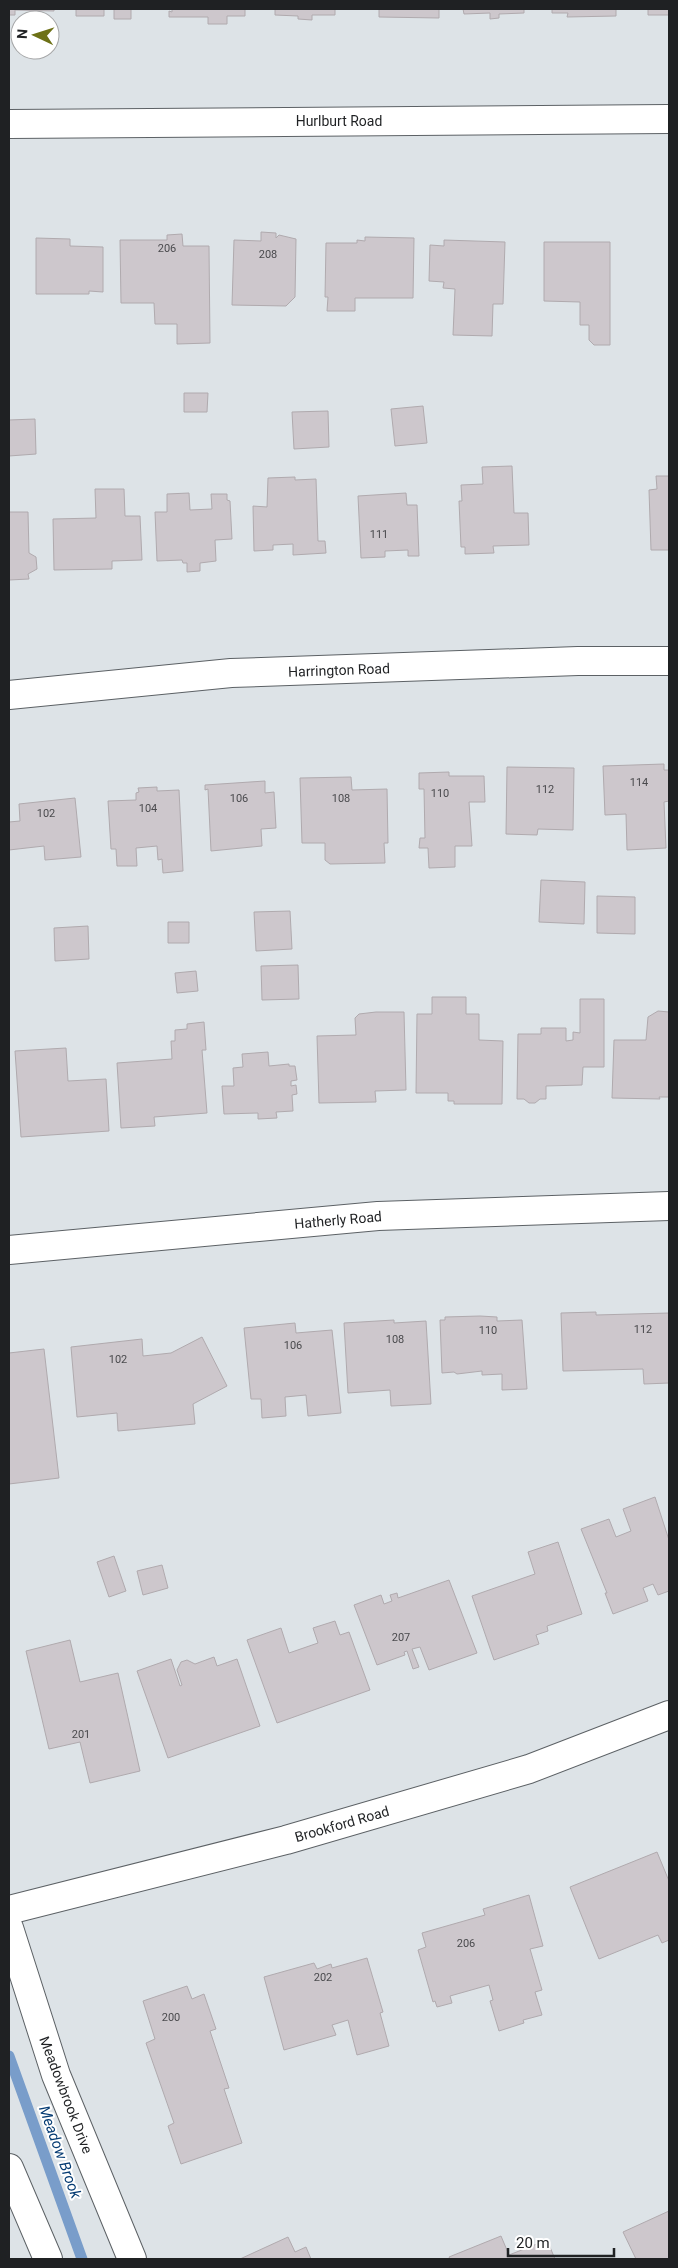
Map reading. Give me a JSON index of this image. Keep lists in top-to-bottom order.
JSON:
{
  "streets": {
    "street": [
      "Hurlburt Road",
      "Harrington Road",
      "Hatherly Road",
      "Brookford Road",
      "Meadowbrook Drive"
    ]
  },
  "water": ["Meadow Brook"],
  "house_numbers": [
    "206",
    "208",
    "111",
    "114",
    "112",
    "110",
    "106",
    "108",
    "104",
    "102",
    "112",
    "110",
    "108",
    "106",
    "102",
    "207",
    "201",
    "206",
    "202",
    "200"
  ],
  "scale_bar": "20 m",
  "north": "left"
}
